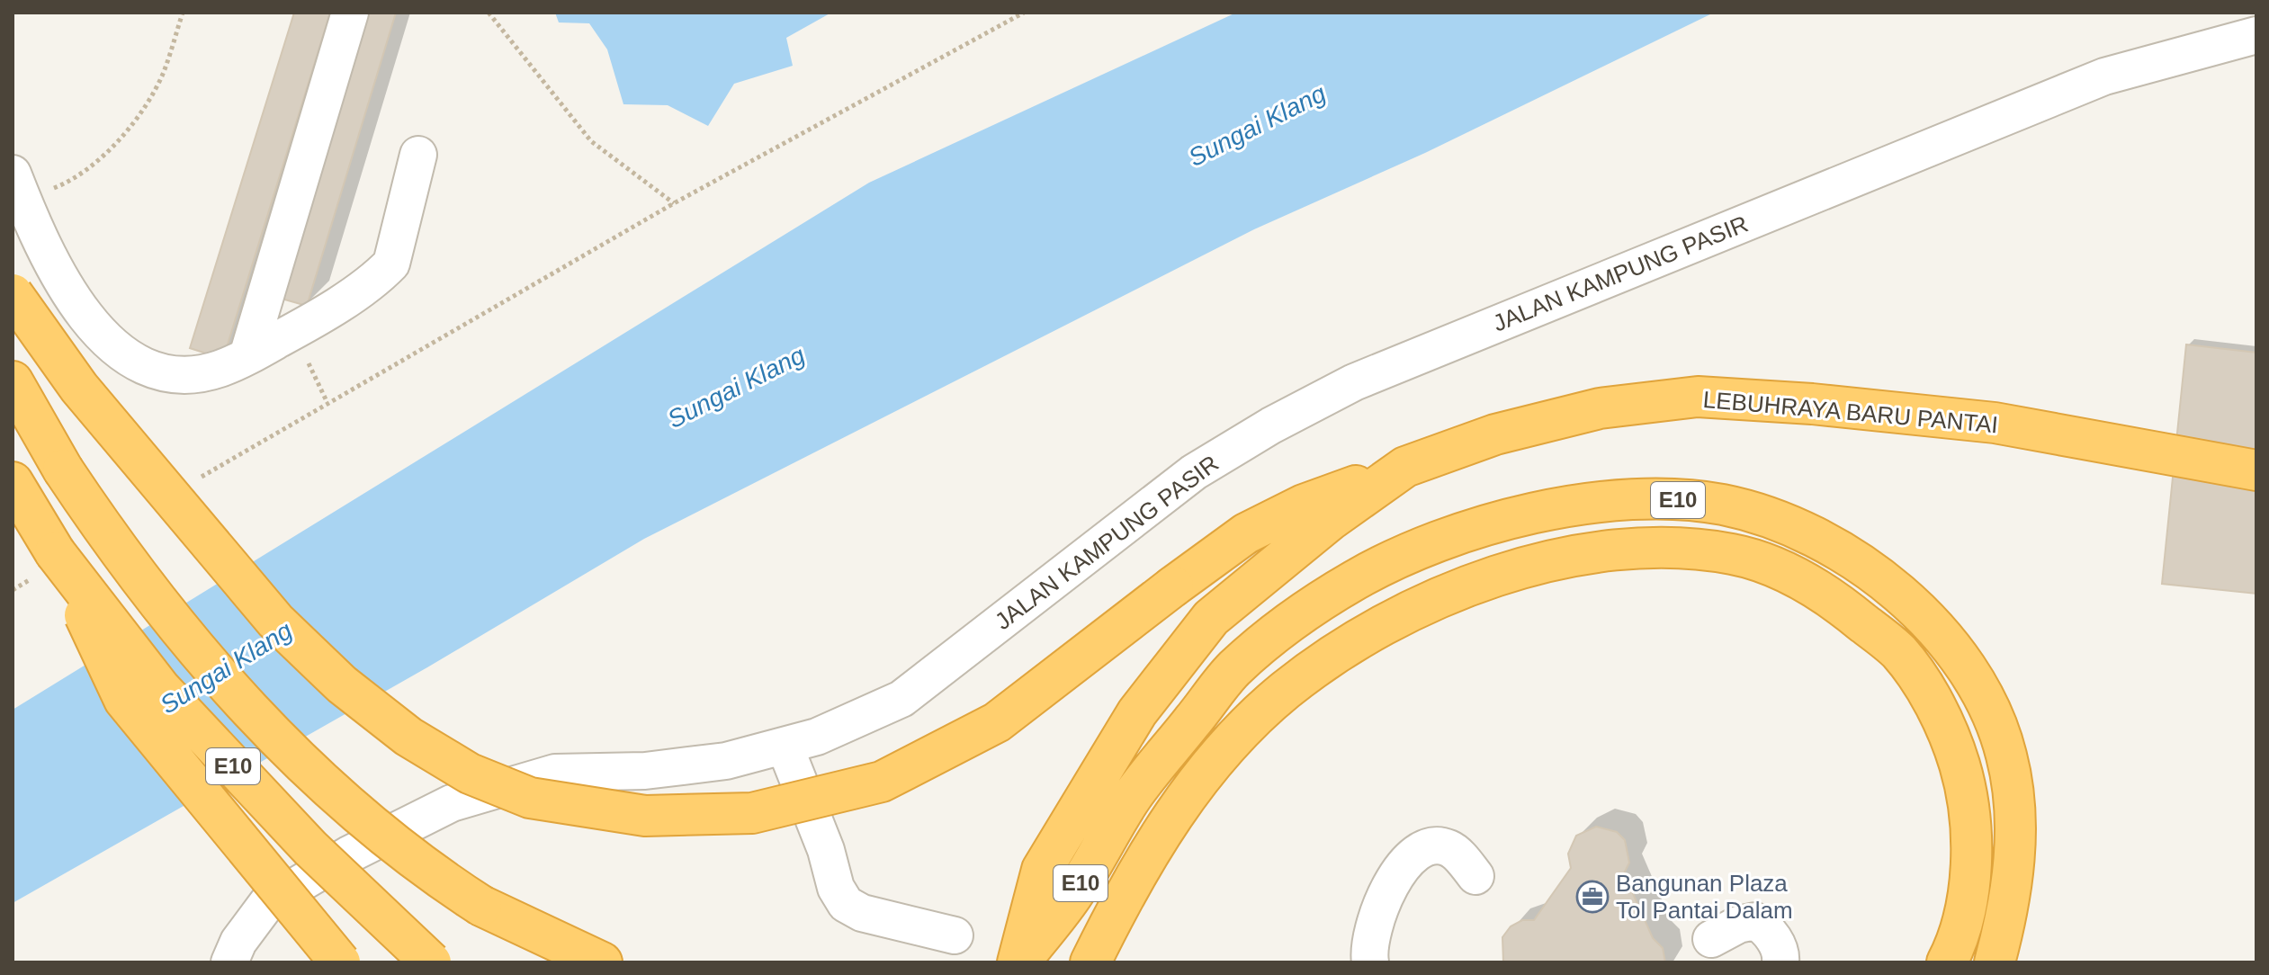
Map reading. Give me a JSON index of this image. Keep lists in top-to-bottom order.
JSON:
{
  "streets": {
    "highway": ["LEBUHRAYA BARU PANTAI", "E10"],
    "street": ["JALAN KAMPUNG PASIR"]
  },
  "water": ["Sungai Klang"],
  "places": {
    "office": ["Bangunan Plaza Tol Pantai Dalam"]
  }
}
